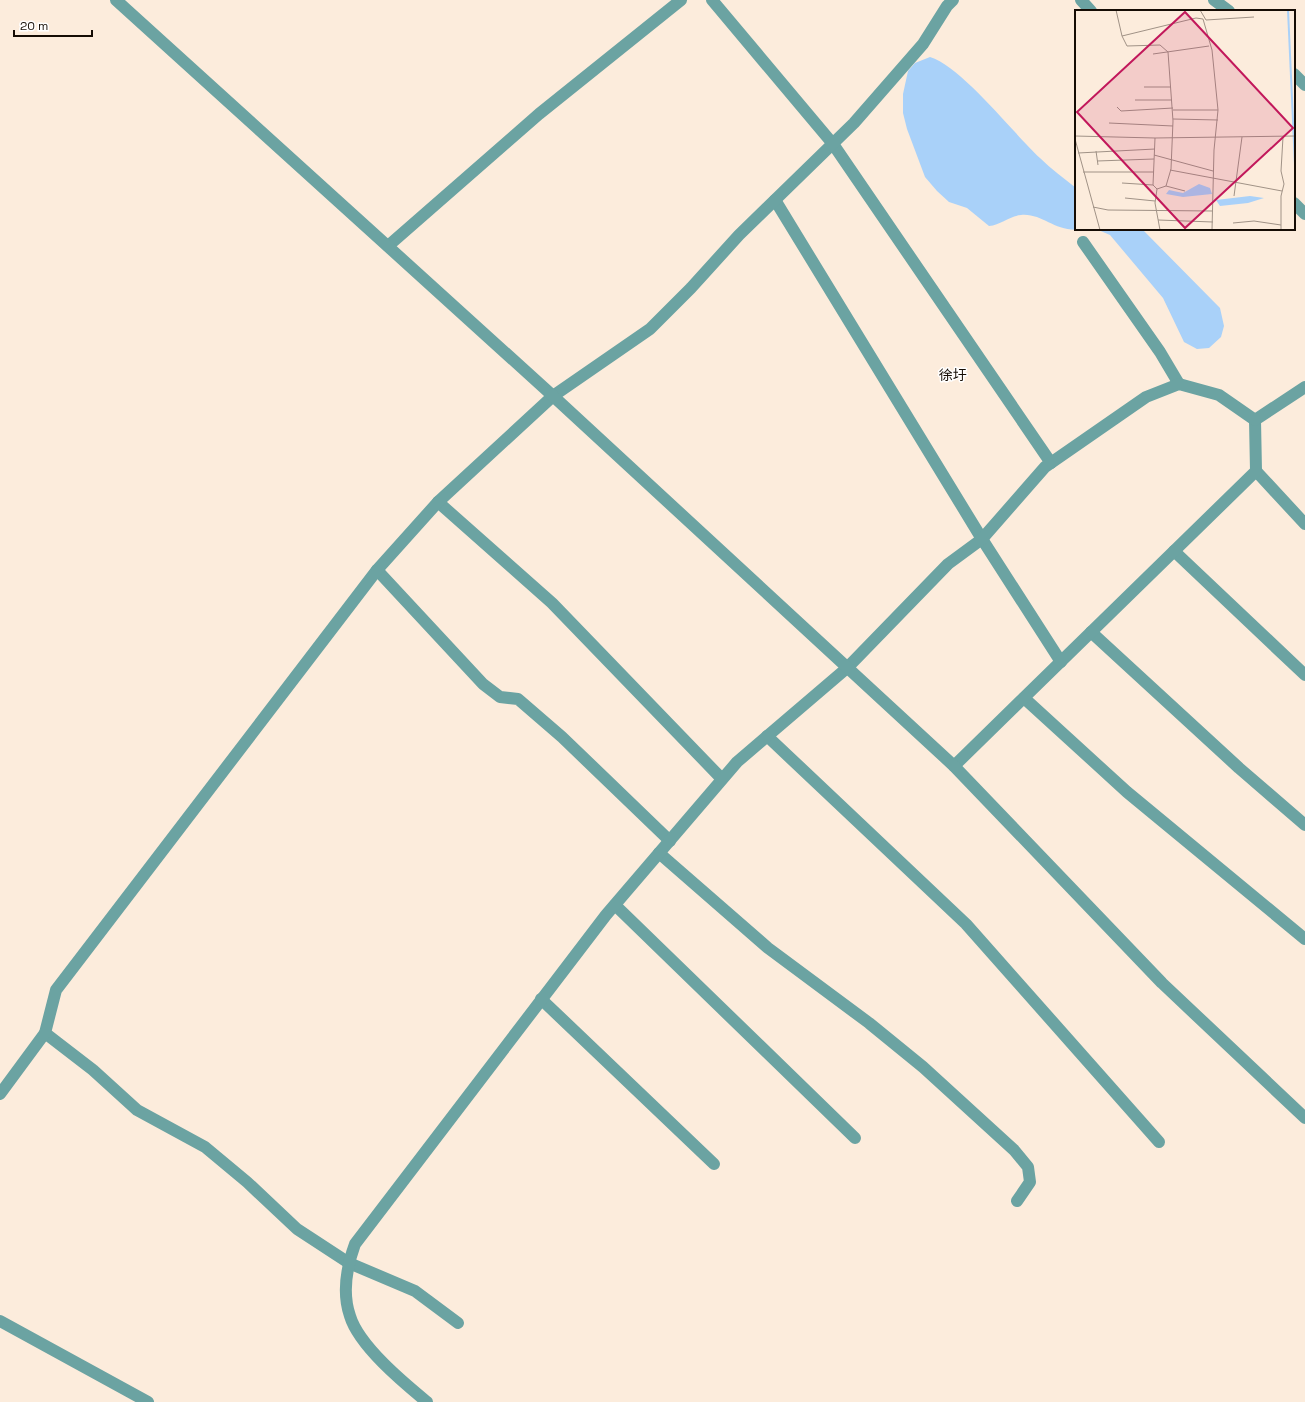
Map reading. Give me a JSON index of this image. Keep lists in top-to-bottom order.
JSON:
{
  "districts": ["徐圩"],
  "scale_bar": "20 m"
}
